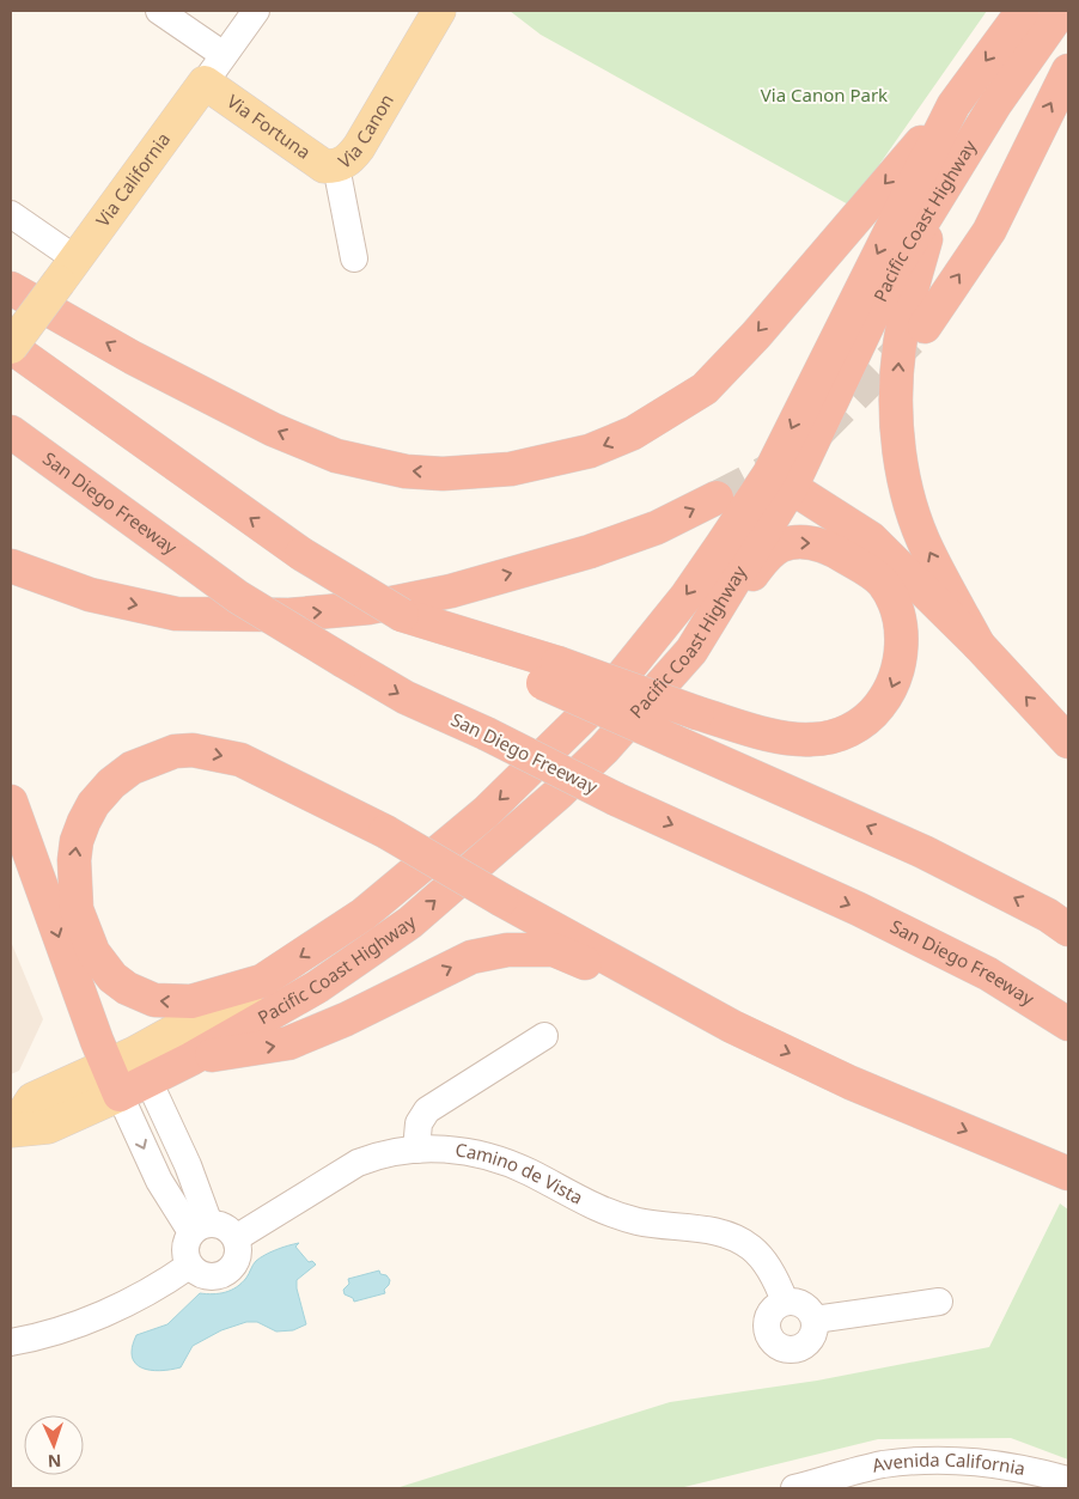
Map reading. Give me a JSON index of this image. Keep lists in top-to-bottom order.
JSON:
{
  "streets": {
    "highway": ["Pacific Coast Highway", "San Diego Freeway"],
    "main road": ["Via Fortuna", "Via Canon", "Via California"],
    "street": ["Camino de Vista", "Avenida California"]
  },
  "crossings": [
    ["Via Fortuna", "Via Canon"],
    ["Via Fortuna", "Via California"]
  ],
  "parks": ["Via Canon Park"],
  "north": "bottom"
}
